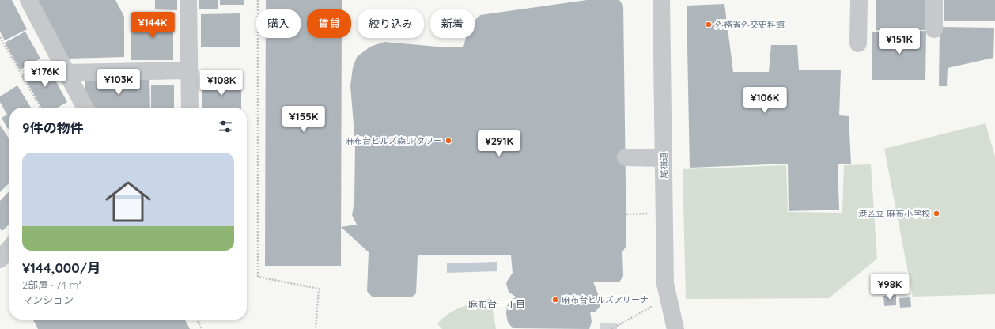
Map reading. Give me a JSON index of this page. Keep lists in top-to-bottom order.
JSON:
{
  "streets": {
    "street": ["尾根道"]
  },
  "districts": ["麻布台一丁目"],
  "places": [
    "外務省外交史料館",
    "麻布台ヒルズ森JPタワー",
    "港区立 麻布小学校",
    "麻布台ヒルズアリーナ"
  ],
  "page": {
    "chip": [
      "購入",
      "賃貸",
      "絞り込み",
      "新着"
    ],
    "price": [
      "¥144K",
      "¥151K",
      "¥176K",
      "¥103K",
      "¥108K",
      "¥106K",
      "¥155K",
      "¥291K",
      "¥98K"
    ],
    "heading": "9件の物件",
    "list": [
      {
        "name": "¥144,000/月",
        "note": "2部屋 · 74 m² · マンション"
      }
    ]
  }
}
